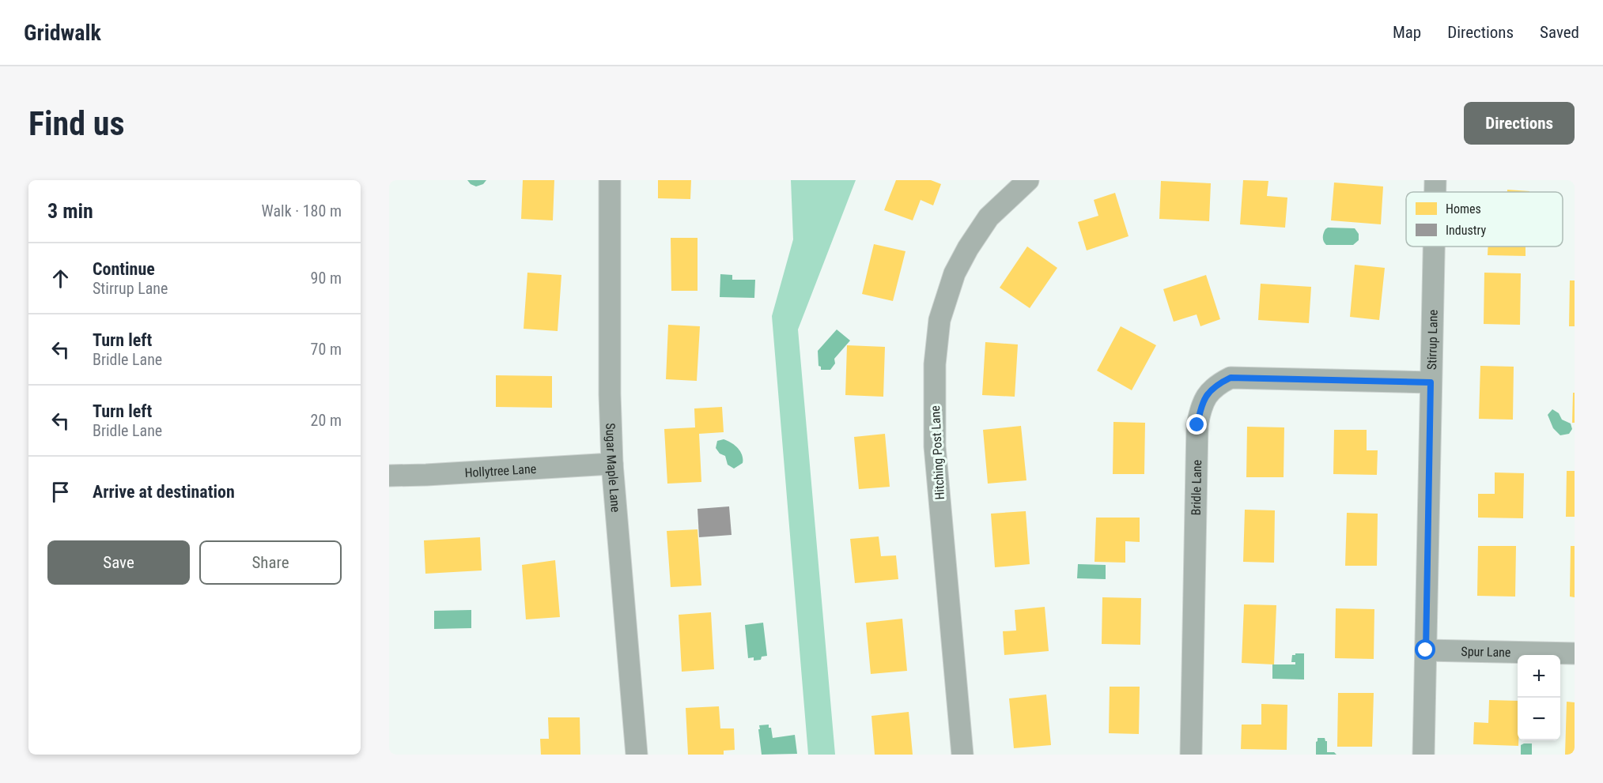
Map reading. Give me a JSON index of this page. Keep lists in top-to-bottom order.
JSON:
{
  "streets": {
    "street": [
      "Stirrup Lane",
      "Hitching Post Lane",
      "Sugar Maple Lane",
      "Hollytree Lane",
      "Bridle Lane",
      "Spur Lane"
    ]
  },
  "crossings": [
    ["Stirrup Lane", "Bridle Lane"],
    ["Stirrup Lane", "Spur Lane"],
    ["Sugar Maple Lane", "Hollytree Lane"]
  ],
  "legend": ["Homes", "Industry"],
  "page": {
    "header": "Gridwalk",
    "nav": ["Map", "Directions", "Saved"],
    "buttons": [
      "Directions",
      ["Save", "Share"]
    ],
    "title": "Find us",
    "heading": ["3 min", "Walk · 180 m"],
    "list": [
      ["Continue", "Stirrup Lane", "90 m"],
      ["Turn left", "Bridle Lane", "70 m"],
      ["Turn left", "Bridle Lane", "20 m"],
      "Arrive at destination"
    ],
    "map_buttons": ["+", "−"]
  }
}
